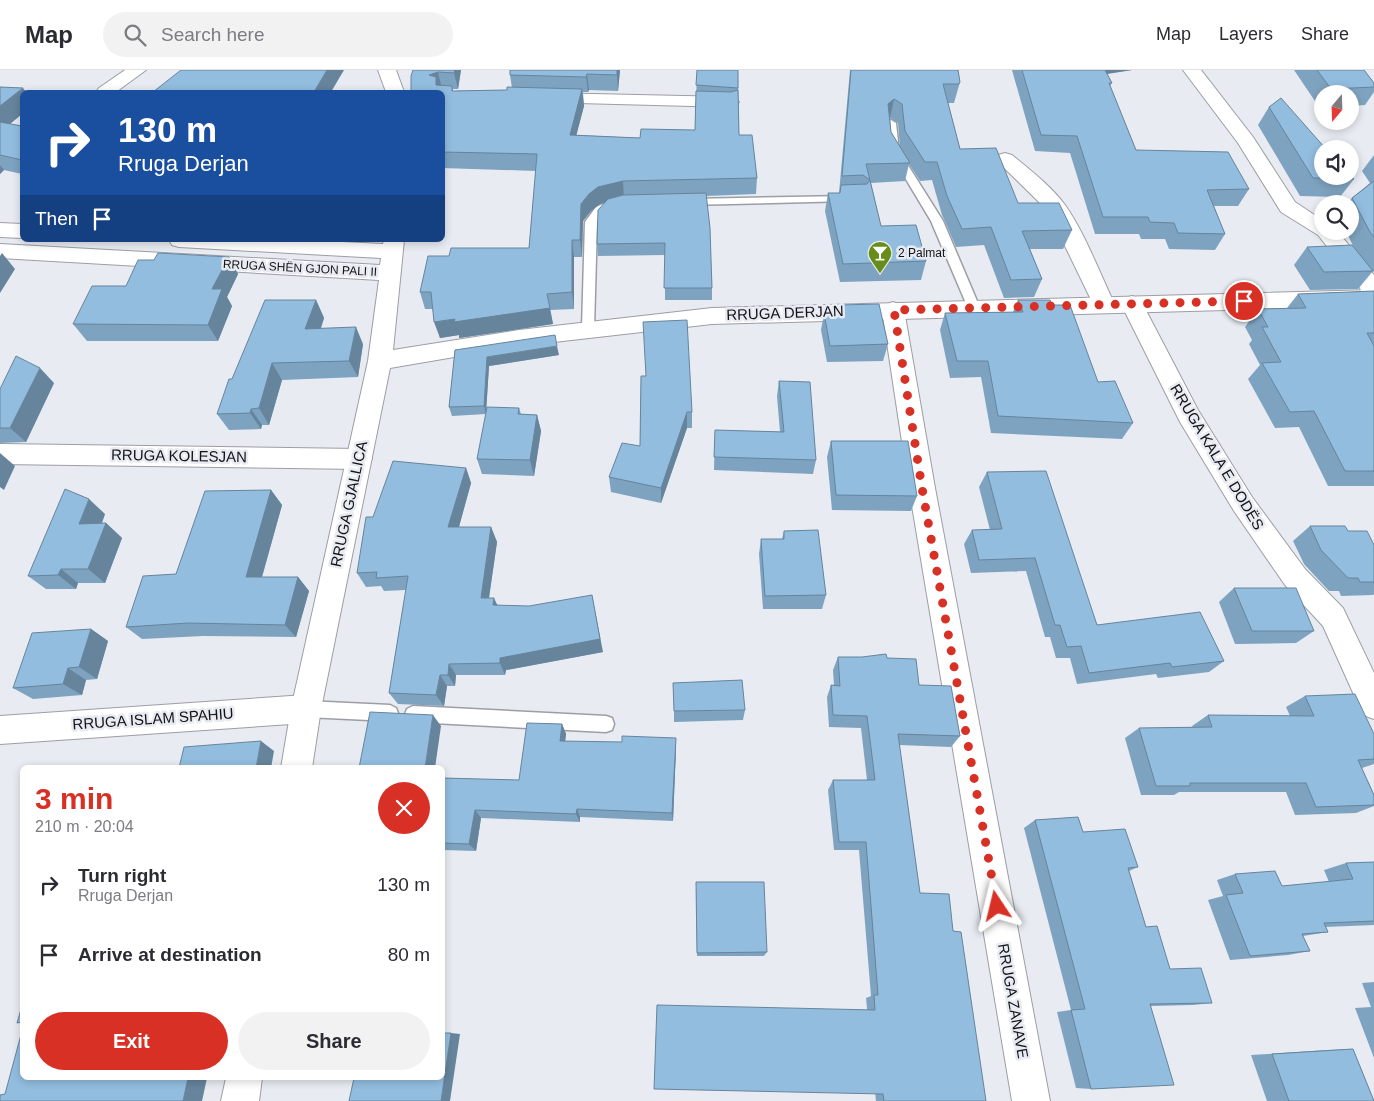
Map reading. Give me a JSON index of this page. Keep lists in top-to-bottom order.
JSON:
{
  "streets": {
    "street": [
      "RRUGA SHËN GJON PALI II",
      "RRUGA DERJAN",
      "RRUGA KOLESJAN",
      "RRUGA KALA E DODËS",
      "RRUGA GJALLICA",
      "RRUGA ISLAM SPAHIU",
      "RRUGA ZANAVE"
    ]
  },
  "crossings": [
    ["RRUGA SHËN GJON PALI II", "RRUGA GJALLICA"],
    ["RRUGA DERJAN", "RRUGA KALA E DODËS"],
    ["RRUGA DERJAN", "RRUGA GJALLICA"],
    ["RRUGA DERJAN", "RRUGA ZANAVE"],
    ["RRUGA KOLESJAN", "RRUGA GJALLICA"],
    ["RRUGA GJALLICA", "RRUGA ISLAM SPAHIU"]
  ],
  "places": {
    "bar": ["2 Palmat"]
  },
  "north": "bottom",
  "page": {
    "header": "Map",
    "search": "Search here",
    "nav": ["Map", "Layers", "Share"],
    "turn": ["130 m", "Rruga Derjan"],
    "then": "Then",
    "heading": ["3 min", "210 m · 20:04"],
    "list": [
      {
        "name": "Turn right",
        "note": "Rruga Derjan",
        "value": "130 m"
      },
      {
        "name": "Arrive at destination",
        "value": "80 m"
      }
    ],
    "buttons": ["Exit", "Share"]
  }
}
